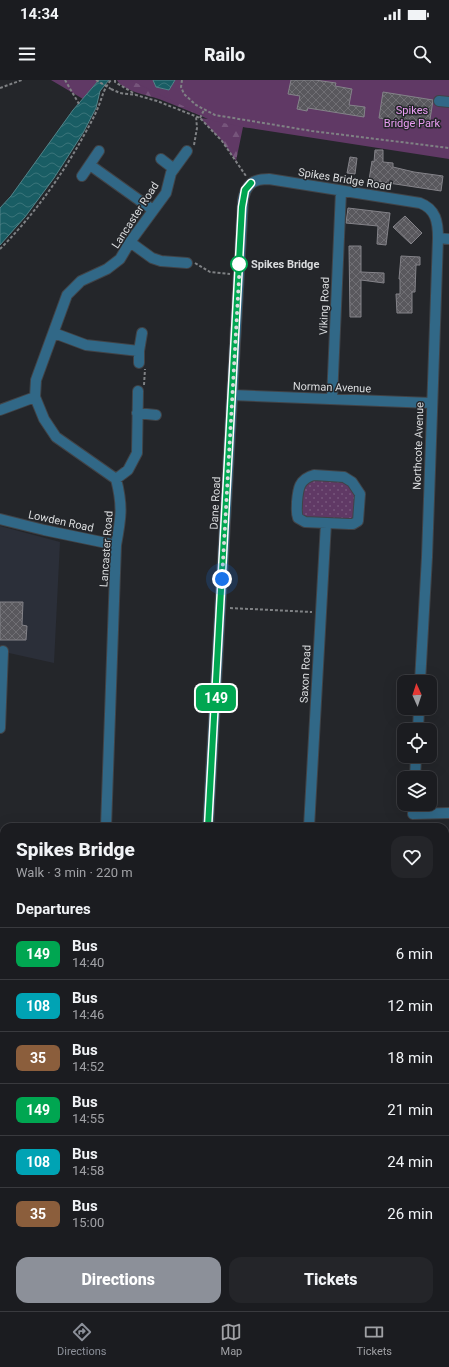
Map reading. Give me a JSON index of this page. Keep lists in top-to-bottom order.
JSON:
{
  "streets": {
    "street": [
      "Spikes Bridge Road",
      "Lancaster Road",
      "Viking Road",
      "Norman Avenue",
      "Northcote Avenue",
      "Dane Road",
      "Lowden Road",
      "Saxon Road"
    ]
  },
  "crossings": [
    ["Spikes Bridge Road", "Viking Road"],
    ["Spikes Bridge Road", "Northcote Avenue"],
    ["Spikes Bridge Road", "Dane Road"],
    ["Lancaster Road", "Lowden Road"],
    ["Viking Road", "Norman Avenue"],
    ["Norman Avenue", "Northcote Avenue"],
    ["Norman Avenue", "Dane Road"]
  ],
  "parks": ["Spikes Bridge Park"],
  "places": ["Spikes Bridge"],
  "lines": ["bus line 149"],
  "north": "top",
  "page": {
    "status": "14:34",
    "header": "Railo",
    "on_map": "149",
    "heading": [
      ["Spikes Bridge", "Walk · 3 min · 220 m"],
      "Departures"
    ],
    "list": [
      {
        "mark": "149",
        "name": "Bus",
        "note": "14:40",
        "value": "6 min"
      },
      {
        "mark": "108",
        "name": "Bus",
        "note": "14:46",
        "value": "12 min"
      },
      {
        "mark": "35",
        "name": "Bus",
        "note": "14:52",
        "value": "18 min"
      },
      {
        "mark": "149",
        "name": "Bus",
        "note": "14:55",
        "value": "21 min"
      },
      {
        "mark": "108",
        "name": "Bus",
        "note": "14:58",
        "value": "24 min"
      },
      {
        "mark": "35",
        "name": "Bus",
        "note": "15:00",
        "value": "26 min"
      }
    ],
    "buttons": ["Directions", "Tickets"],
    "tabs": ["Directions", "Map", "Tickets"]
  }
}
